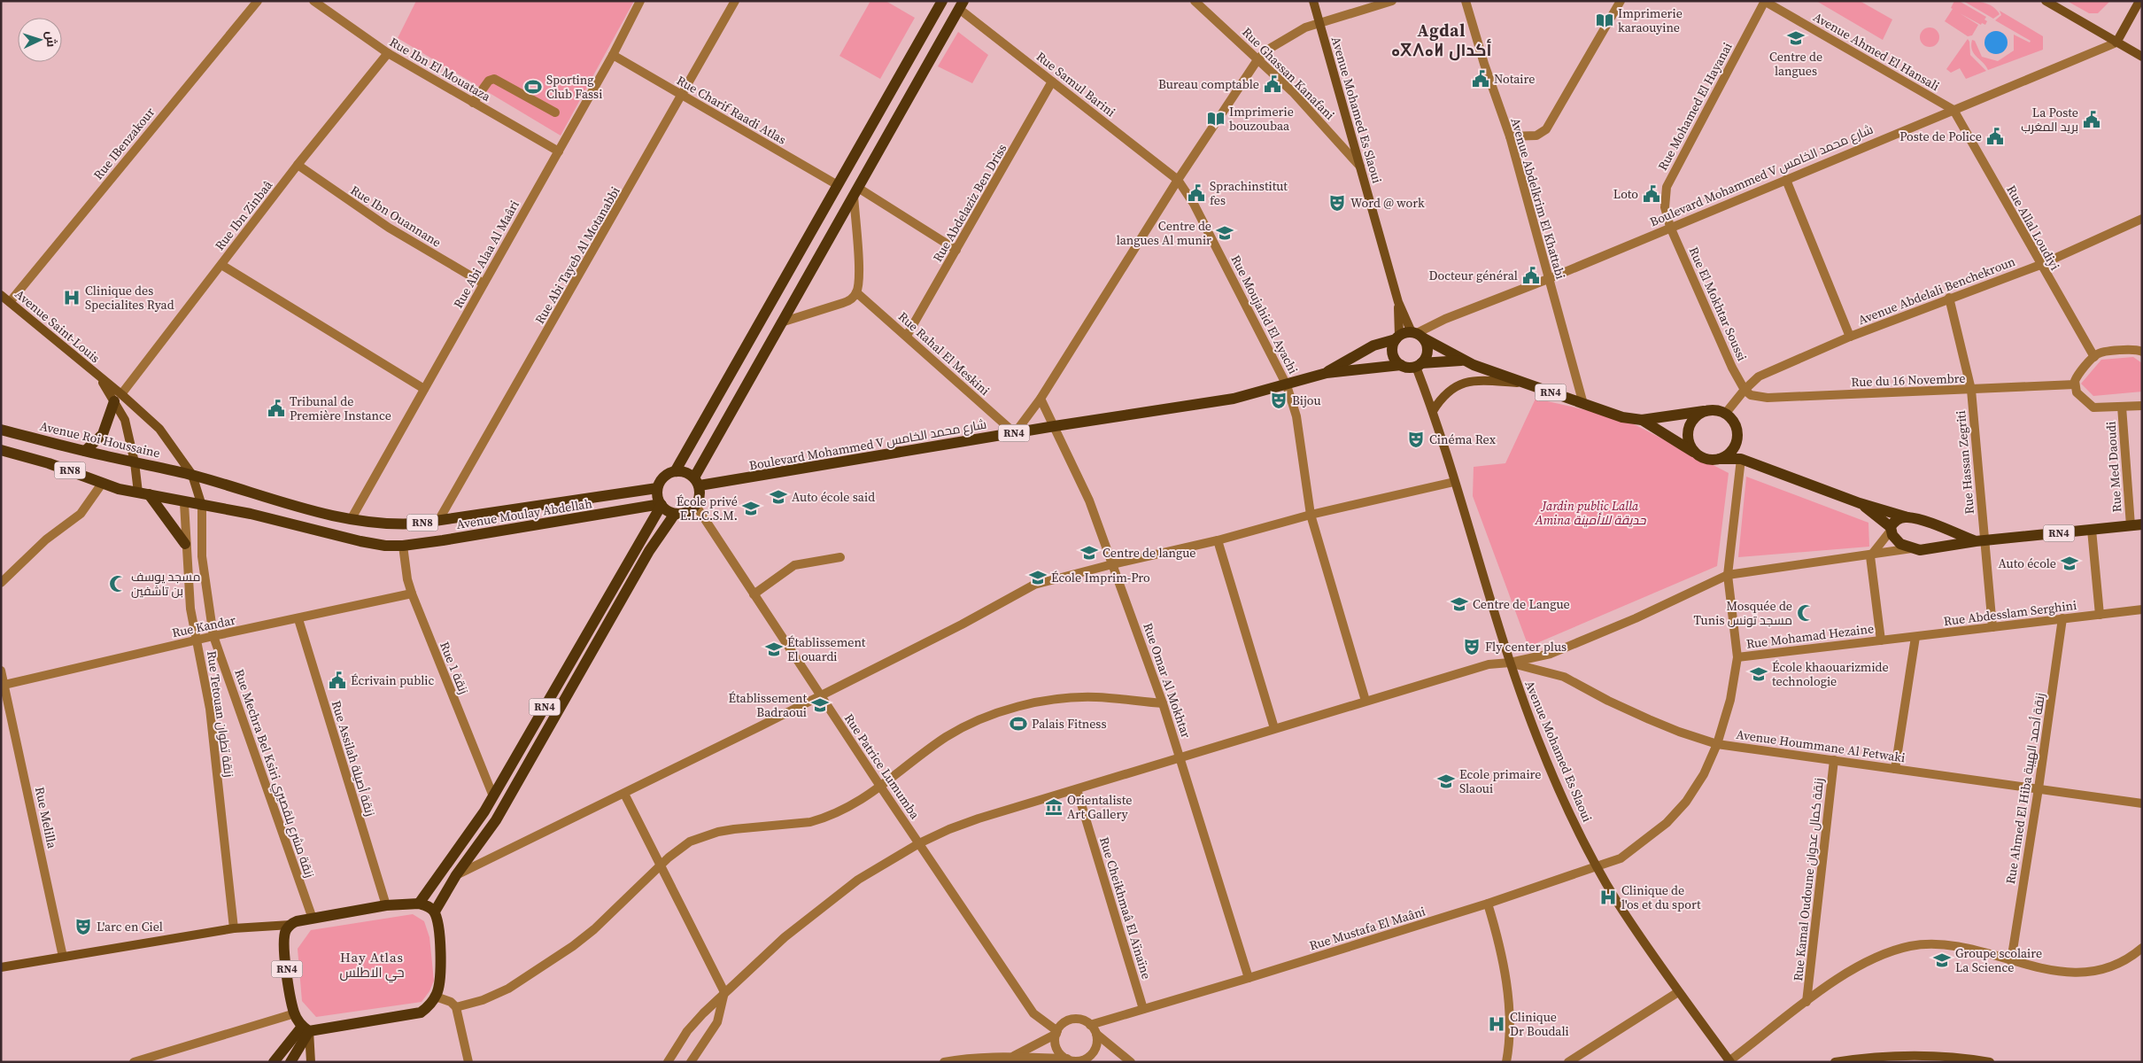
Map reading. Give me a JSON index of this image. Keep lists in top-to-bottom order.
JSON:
{
  "streets": {
    "main road": [
      "Boulevard Mohammed V شارع محمد الخامس",
      "RN4",
      "Avenue Roi Houssaine",
      "RN8",
      "Avenue Moulay Abdellah"
    ],
    "street": [
      "Avenue Ahmed El Hansali",
      "Rue Ibn El Mouataza",
      "Rue Ghassan Kanafani",
      "Rue Samul Barini",
      "Rue Mohamed El Hayanai",
      "Rue Charif Raadi Atlas",
      "Avenue Mohamed Es Slaoui",
      "Rue IBenzakour",
      "Avenue Abdelkrim El Khattabi",
      "Rue Abdelaziz Ben Driss",
      "Rue Ibn Zinbaâ",
      "Rue Ibn Ouannane",
      "Rue Allal Loudiyi",
      "Rue Abi Alaa Al Maâri",
      "Rue Abi Tayeb Al Motanabbi",
      "Avenue Abdelali Benchekroun",
      "Rue El Mokhtar Soussi",
      "Rue Moujahid El Ayachi",
      "Avenue Saint-Louis",
      "Rue Rahal El Meskini",
      "Rue du 16 Novembre",
      "Rue Hassan Zegriti",
      "Rue Med Daoudi",
      "Rue Abdesslam Serghini",
      "Rue Kandar",
      "Rue Mohamad Hezaine",
      "Rue 1 زنقة",
      "Rue Omar Al Mokhtar",
      "Rue Tetouan زنقة تطوان",
      "Avenue Hoummane Al Fetwaki",
      "Rue Assilah زنقة أصيلة",
      "Rue Patrice Lumumba",
      "Rue Mechra Bel Ksiri زنقة مشرع بلقصيري",
      "Rue Ahmed El Hiba زنقة أحمد الهيبة",
      "Rue Melilla",
      "Rue Kamal Oudoune زنقة كمال عدوان",
      "Rue Cheikhmaâ El Aïnaïne",
      "Rue Mustafa El Maâni"
    ]
  },
  "crossings": [
    ["Avenue Ahmed El Hansali", "Rue Mohamed El Hayanai"],
    ["Avenue Ahmed El Hansali", "Boulevard Mohammed V شارع محمد الخامس"],
    ["Avenue Ahmed El Hansali", "Rue Allal Loudiyi"],
    ["Rue Ibn El Mouataza", "Rue Ibn Zinbaâ"],
    ["Rue Ibn El Mouataza", "Rue Abi Alaa Al Maâri"],
    ["Rue Ghassan Kanafani", "Avenue Mohamed Es Slaoui"],
    ["Rue Samul Barini", "Rue Abdelaziz Ben Driss"],
    ["Rue Samul Barini", "Rue Moujahid El Ayachi"],
    ["Rue Mohamed El Hayanai", "Boulevard Mohammed V شارع محمد الخامس"],
    ["Rue Mohamed El Hayanai", "Rue El Mokhtar Soussi"],
    ["Rue Charif Raadi Atlas", "Rue Abi Alaa Al Maâri"],
    ["Rue Charif Raadi Atlas", "Rue Abi Tayeb Al Motanabbi"],
    ["Avenue Mohamed Es Slaoui", "Boulevard Mohammed V شارع محمد الخامس"],
    ["Avenue Mohamed Es Slaoui", "RN4"],
    ["Avenue Mohamed Es Slaoui", "Avenue Hoummane Al Fetwaki"],
    ["Avenue Mohamed Es Slaoui", "Rue Mustafa El Maâni"],
    ["Rue IBenzakour", "Avenue Saint-Louis"],
    ["Boulevard Mohammed V شارع محمد الخامس", "Avenue Abdelkrim El Khattabi"],
    ["Boulevard Mohammed V شارع محمد الخامس", "Rue Allal Loudiyi"],
    ["Boulevard Mohammed V شارع محمد الخامس", "Rue El Mokhtar Soussi"],
    ["Boulevard Mohammed V شارع محمد الخامس", "Rue Moujahid El Ayachi"],
    ["Boulevard Mohammed V شارع محمد الخامس", "Rue Rahal El Meskini"],
    ["Boulevard Mohammed V شارع محمد الخامس", "RN4"],
    ["Boulevard Mohammed V شارع محمد الخامس", "Avenue Moulay Abdellah"],
    ["Boulevard Mohammed V شارع محمد الخامس", "Rue Omar Al Mokhtar"],
    ["Boulevard Mohammed V شارع محمد الخامس", "Rue Patrice Lumumba"],
    ["Avenue Abdelkrim El Khattabi", "RN4"],
    ["Rue Abdelaziz Ben Driss", "Rue Rahal El Meskini"],
    ["Rue Ibn Zinbaâ", "Rue Ibn Ouannane"],
    ["Rue Ibn Zinbaâ", "Avenue Saint-Louis"],
    ["Rue Ibn Ouannane", "Rue Abi Alaa Al Maâri"],
    ["Rue Allal Loudiyi", "Avenue Abdelali Benchekroun"],
    ["Rue Abi Alaa Al Maâri", "Avenue Moulay Abdellah"],
    ["Rue Abi Tayeb Al Motanabbi", "Avenue Moulay Abdellah"],
    ["Avenue Abdelali Benchekroun", "Rue El Mokhtar Soussi"],
    ["Avenue Abdelali Benchekroun", "Rue du 16 Novembre"],
    ["Avenue Abdelali Benchekroun", "RN4"],
    ["Avenue Abdelali Benchekroun", "Rue Hassan Zegriti"],
    ["Rue El Mokhtar Soussi", "Rue du 16 Novembre"],
    ["Avenue Saint-Louis", "Avenue Roi Houssaine"],
    ["Avenue Saint-Louis", "RN8"],
    ["Avenue Saint-Louis", "Avenue Moulay Abdellah"],
    ["Avenue Saint-Louis", "Rue Tetouan زنقة تطوان"],
    ["Rue du 16 Novembre", "Rue Hassan Zegriti"],
    ["RN4", "Rue Hassan Zegriti"],
    ["RN4", "Rue Med Daoudi"],
    ["RN4", "Avenue Moulay Abdellah"],
    ["RN4", "Rue 1 زنقة"],
    ["RN4", "Rue Assilah زنقة أصيلة"],
    ["RN4", "Rue Patrice Lumumba"],
    ["RN4", "Rue Mechra Bel Ksiri زنقة مشرع بلقصيري"],
    ["RN4", "Rue Mustafa El Maâni"],
    ["Avenue Roi Houssaine", "Avenue Moulay Abdellah"],
    ["Rue Hassan Zegriti", "Rue Abdesslam Serghini"],
    ["RN8", "Avenue Moulay Abdellah"],
    ["RN8", "Rue Tetouan زنقة تطوان"],
    ["Avenue Moulay Abdellah", "Rue 1 زنقة"],
    ["Avenue Moulay Abdellah", "Rue Tetouan زنقة تطوان"],
    ["Avenue Moulay Abdellah", "Rue Patrice Lumumba"],
    ["Rue Abdesslam Serghini", "Rue Mohamad Hezaine"],
    ["Rue Abdesslam Serghini", "Rue Ahmed El Hiba زنقة أحمد الهيبة"],
    ["Rue Kandar", "Rue 1 زنقة"],
    ["Rue Kandar", "Rue Tetouan زنقة تطوان"],
    ["Rue Kandar", "Rue Assilah زنقة أصيلة"],
    ["Rue Kandar", "Rue Mechra Bel Ksiri زنقة مشرع بلقصيري"],
    ["Rue Kandar", "Rue Melilla"],
    ["Rue Mohamad Hezaine", "Rue Mustafa El Maâni"],
    ["Rue Omar Al Mokhtar", "Rue Mustafa El Maâni"],
    ["Rue Tetouan زنقة تطوان", "Rue Mechra Bel Ksiri زنقة مشرع بلقصيري"],
    ["Avenue Hoummane Al Fetwaki", "Rue Ahmed El Hiba زنقة أحمد الهيبة"],
    ["Avenue Hoummane Al Fetwaki", "Rue Kamal Oudoune زنقة كمال عدوان"],
    ["Avenue Hoummane Al Fetwaki", "Rue Mustafa El Maâni"],
    ["Rue Assilah زنقة أصيلة", "Rue Mechra Bel Ksiri زنقة مشرع بلقصيري"],
    ["Rue Patrice Lumumba", "Rue Mustafa El Maâni"],
    ["Rue Cheikhmaâ El Aïnaïne", "Rue Mustafa El Maâni"]
  ],
  "districts": ["Agdal ⴰⴳⴷⴰⵍ أكدال", "Hay Atlas حي الاطلس"],
  "parks": ["Jardin public Lalla Amina حديقة للاأمينة"],
  "places": {
    "library": ["Imprimerie karaouyine", "Imprimerie bouzoubaa"],
    "school or university": [
      "Centre de langues",
      "Centre de langues Al munir",
      "Auto école said",
      "École privé E.L.C.S.M.",
      "Centre de langue",
      "Auto école",
      "École Imprim-Pro",
      "Centre de Langue",
      "Établissement El ouardi",
      "École khaouarizmide technologie",
      "Établissement Badraoui",
      "Ecole primaire Slaoui",
      "Groupe scolaire La Science"
    ],
    "public building": [
      "Notaire",
      "Bureau comptable",
      "La Poste بريد المغرب",
      "Poste de Police",
      "Sprachinstitut fes",
      "Loto",
      "Docteur général",
      "Tribunal de Première Instance",
      "Écrivain public"
    ],
    "sports": ["Sporting Club Fassi", "Palais Fitness"],
    "theatre": [
      "Word @ work",
      "Bijou",
      "Cinéma Rex",
      "Fly center plus",
      "L'arc en Ciel"
    ],
    "hospital": ["Clinique des Specialites Ryad", "Clinique de l'os et du sport", "Clinique Dr Boudali"],
    "mosque": ["مسجد يوسف بن تاشفين", "Mosquée de Tunis مسجد تونس"],
    "museum": ["Orientaliste Art Gallery"]
  },
  "north": "right"
}
